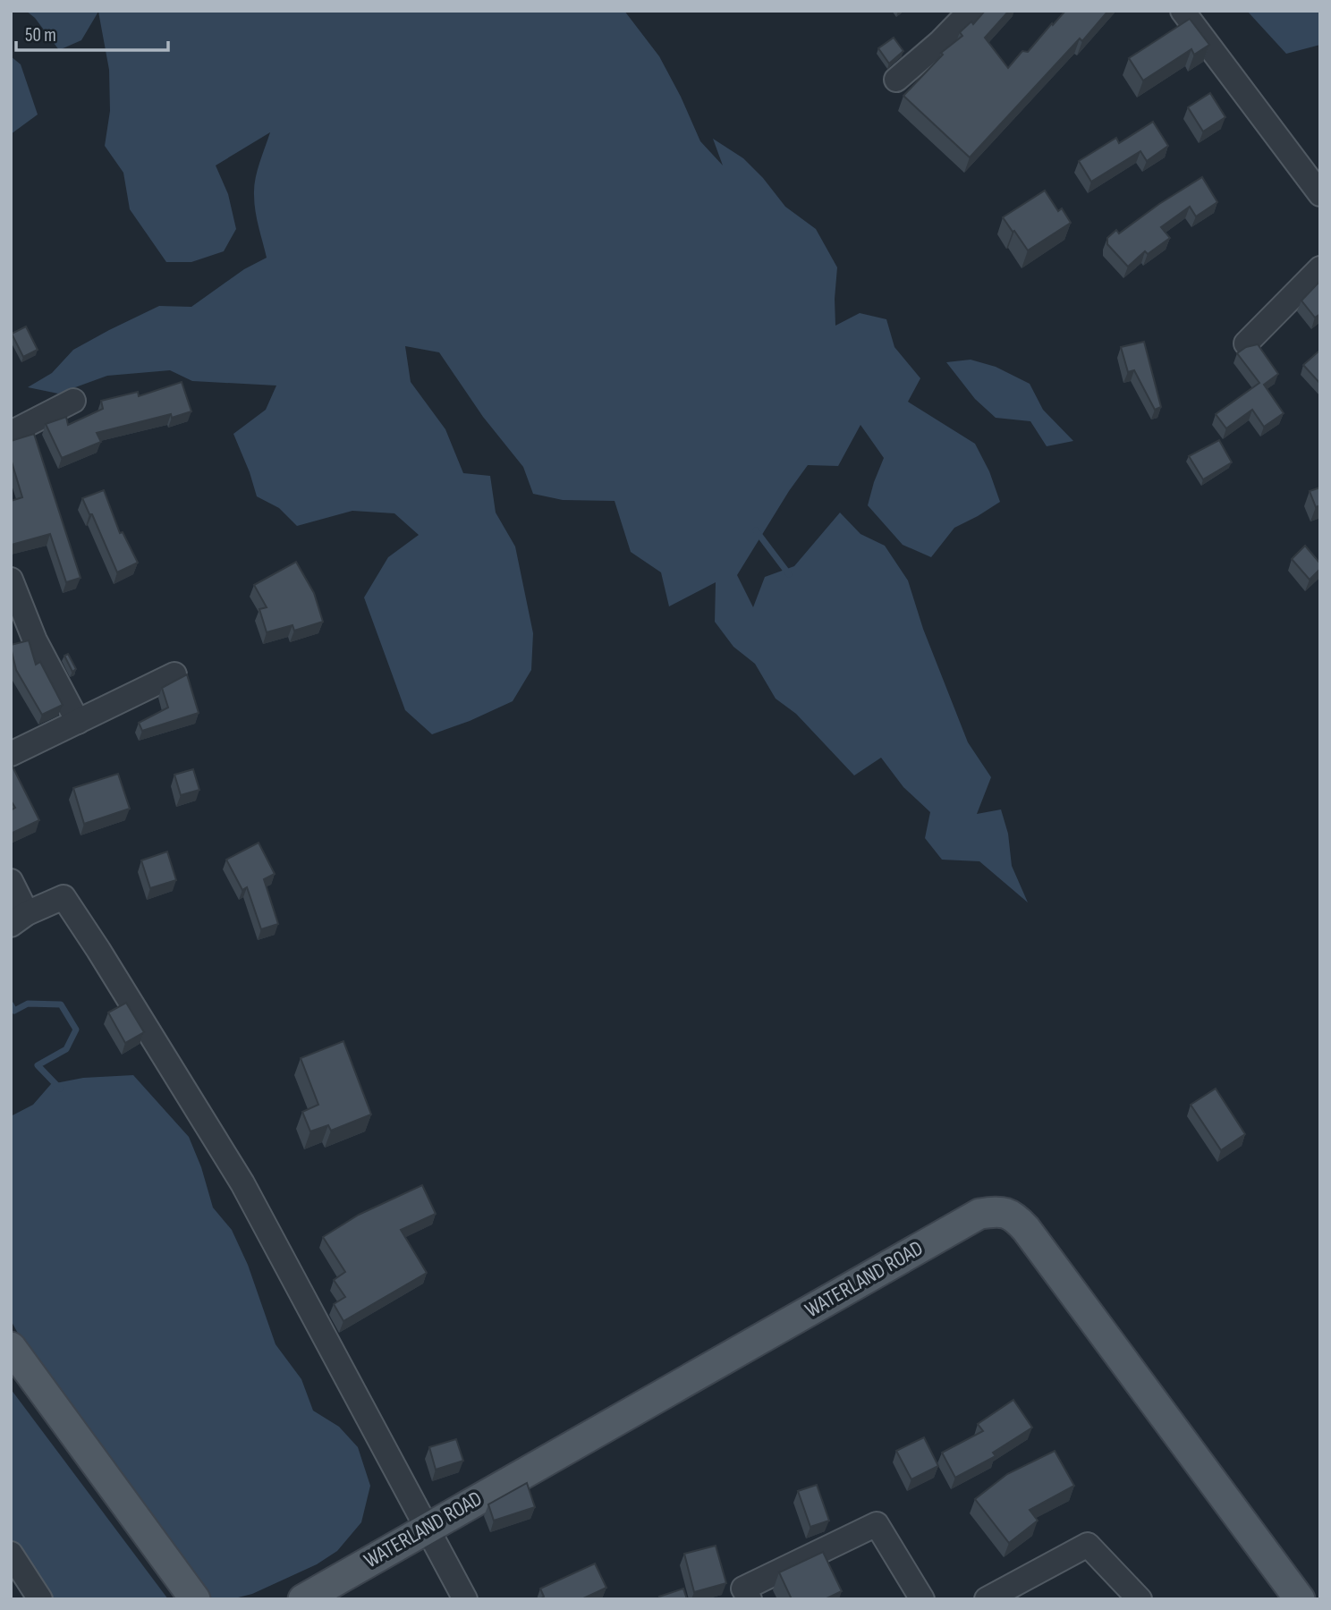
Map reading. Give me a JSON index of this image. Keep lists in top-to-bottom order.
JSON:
{
  "streets": {
    "main road": ["WATERLAND ROAD"]
  },
  "scale_bar": "50 m"
}
